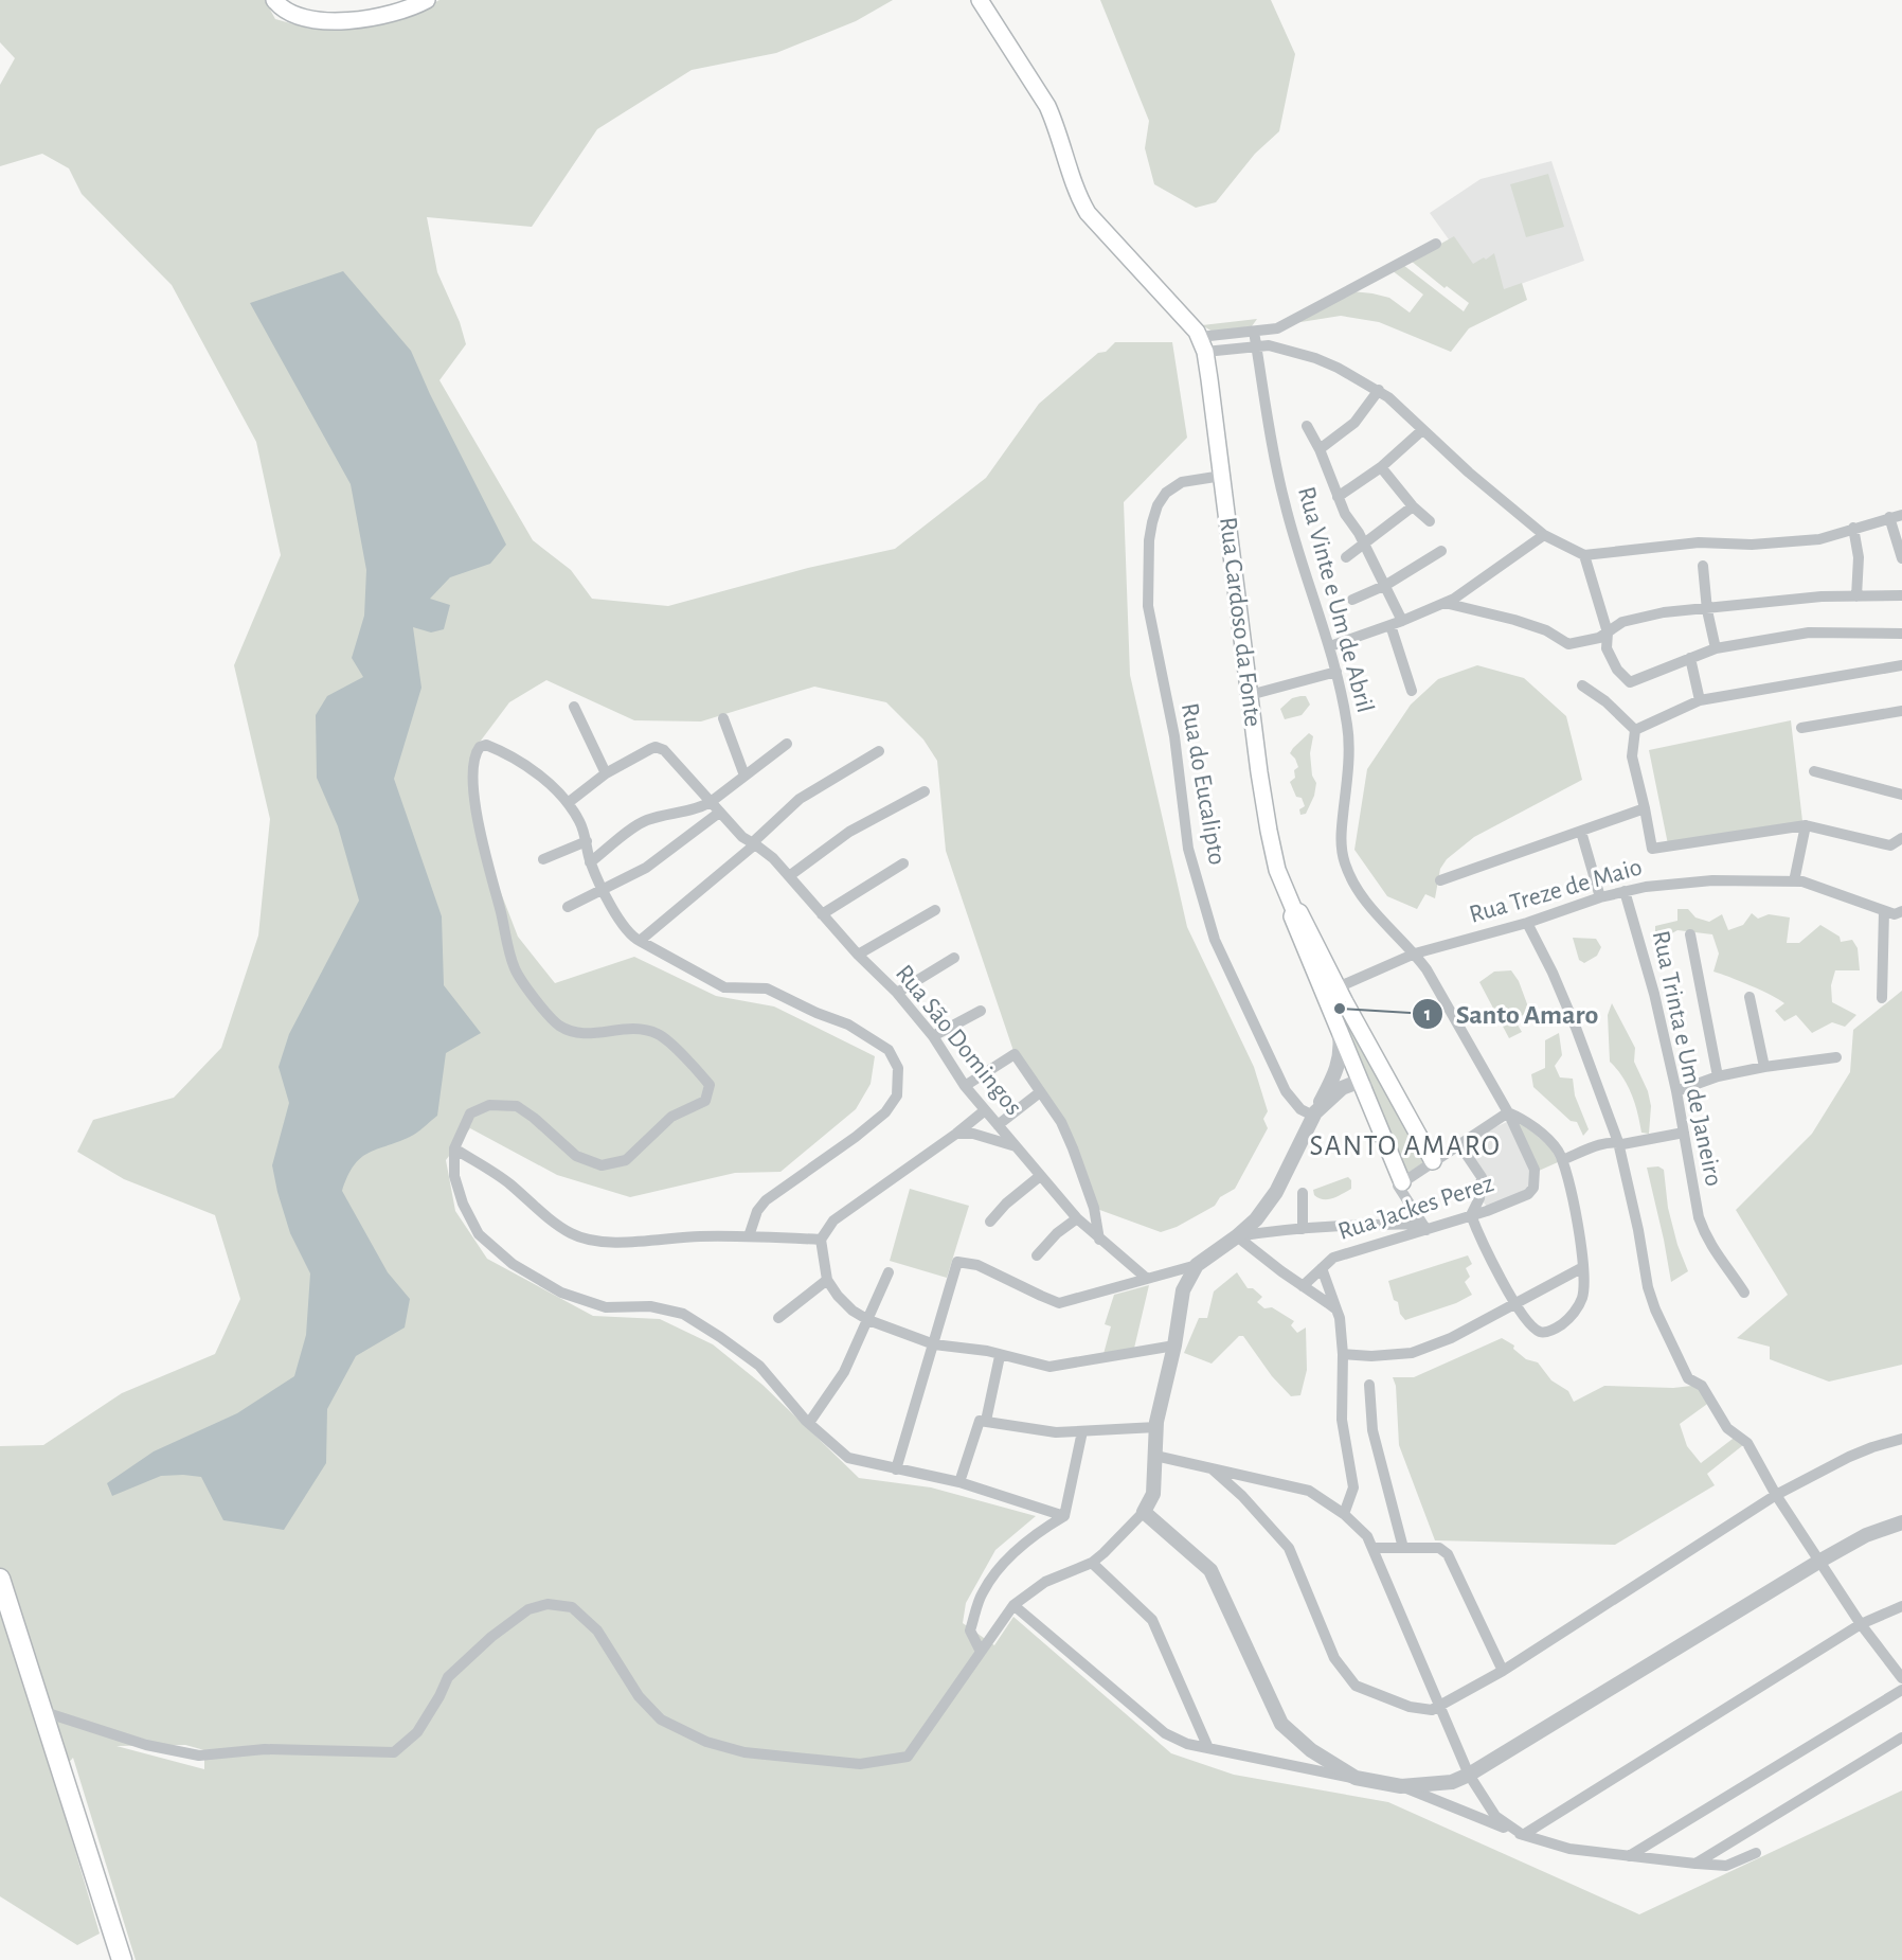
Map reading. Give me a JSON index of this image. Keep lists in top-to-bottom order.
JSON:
{
  "streets": {
    "main road": ["Rua Cardoso da Fonte"],
    "street": [
      "Rua Vinte e Um de Abril",
      "Rua do Eucalipto",
      "Rua Treze de Maio",
      "Rua São Domingos",
      "Rua Trinta e Um de Janeiro",
      "Rua Jackes Perez"
    ]
  },
  "crossings": [
    ["Rua Vinte e Um de Abril", "Rua Treze de Maio"],
    ["Rua Vinte e Um de Abril", "Rua Jackes Perez"],
    ["Rua Cardoso da Fonte", "Rua do Eucalipto"],
    ["Rua Cardoso da Fonte", "Rua Treze de Maio"],
    ["Rua Cardoso da Fonte", "Rua Jackes Perez"],
    ["Rua Treze de Maio", "Rua Trinta e Um de Janeiro"]
  ],
  "districts": ["SANTO AMARO"],
  "places": ["Santo Amaro"]
}
